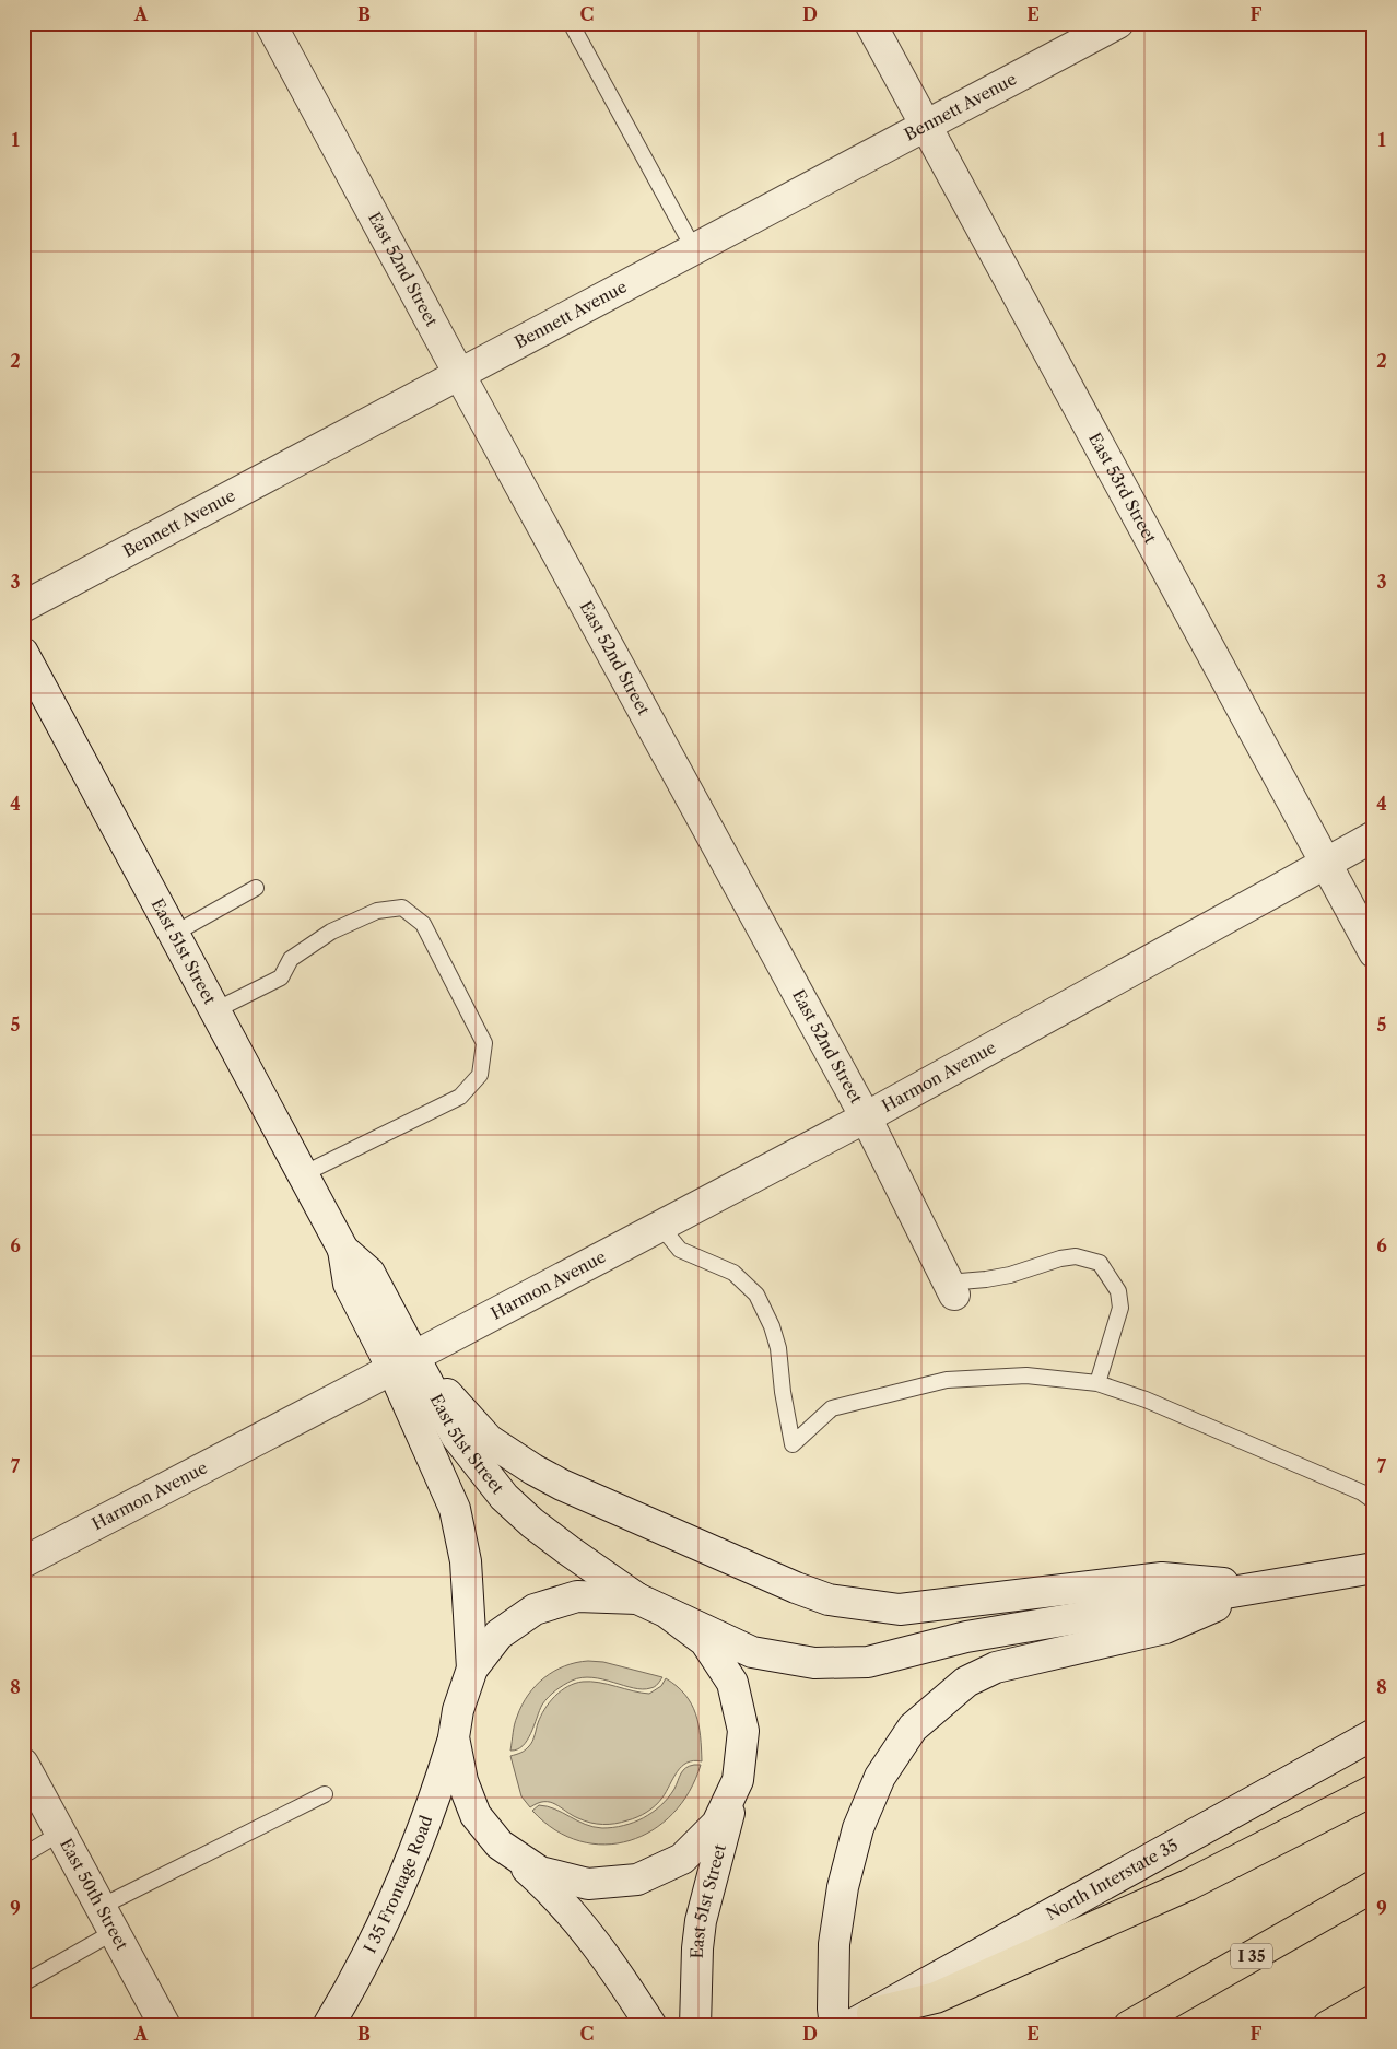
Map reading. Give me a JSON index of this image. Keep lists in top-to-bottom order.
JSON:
{
  "streets": {
    "highway": ["I 35"],
    "main road": [
      "Bennett Avenue",
      "East 52nd Street",
      "East 53rd Street",
      "East 51st Street",
      "Harmon Avenue",
      "North Interstate 35",
      "I 35 Frontage Road",
      "East 50th Street"
    ]
  },
  "crossings": [
    ["Bennett Avenue", "East 52nd Street"],
    ["Bennett Avenue", "East 53rd Street"],
    ["East 52nd Street", "Harmon Avenue"],
    ["East 53rd Street", "Harmon Avenue"],
    ["East 51st Street", "Harmon Avenue"]
  ],
  "grid": {
    "columns": [
      "A",
      "B",
      "C",
      "D",
      "E",
      "F"
    ],
    "rows": [
      "1",
      "2",
      "3",
      "4",
      "5",
      "6",
      "7",
      "8",
      "9"
    ]
  }
}
